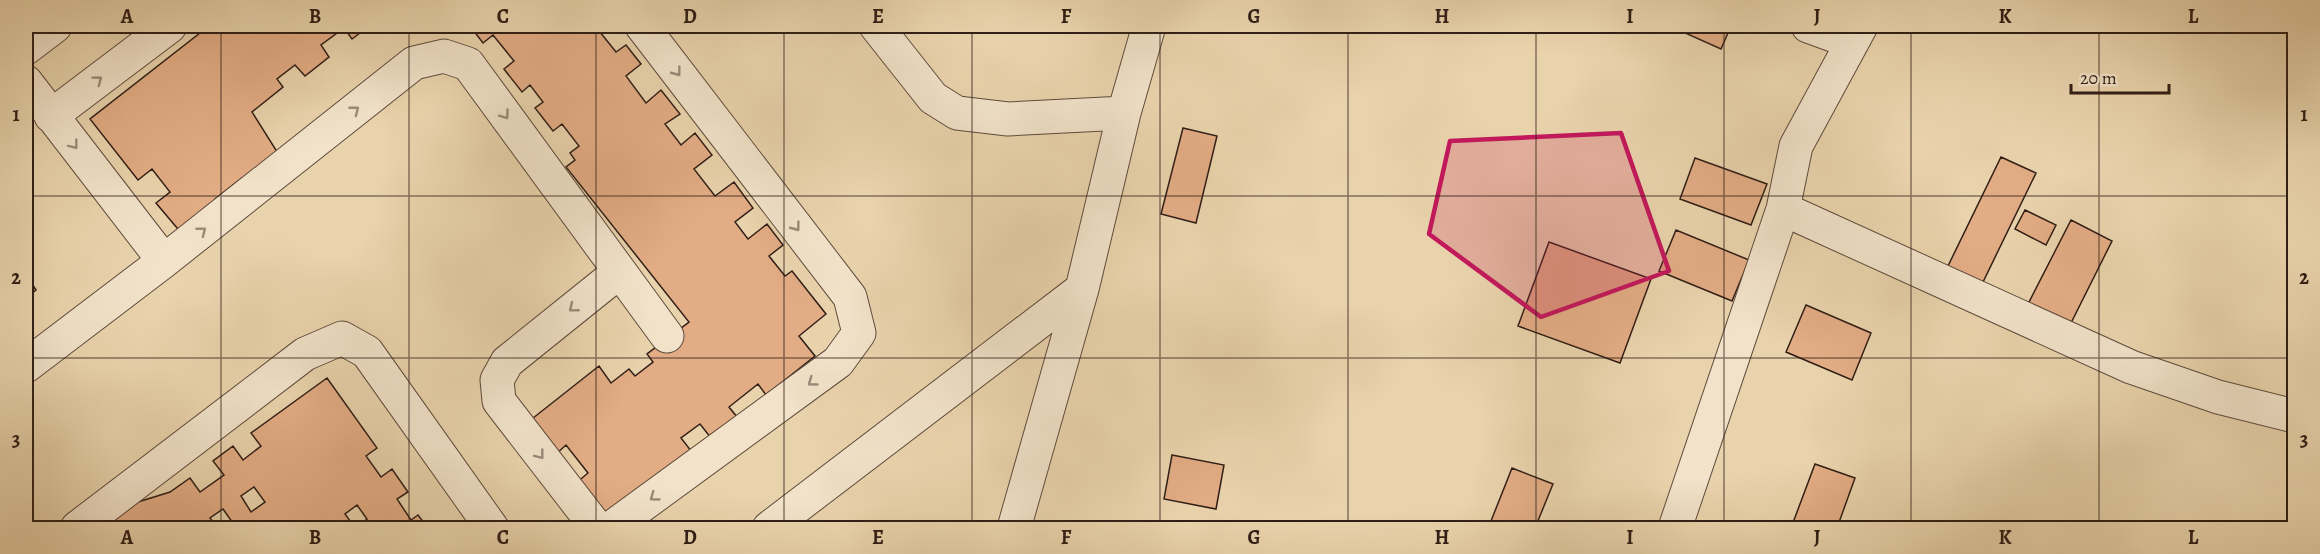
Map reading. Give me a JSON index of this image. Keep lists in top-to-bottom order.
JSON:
{
  "scale_bar": "20 m",
  "grid": {
    "columns": [
      "A",
      "B",
      "C",
      "D",
      "E",
      "F",
      "G",
      "H",
      "I",
      "J",
      "K",
      "L"
    ],
    "rows": ["1", "2", "3"]
  }
}
